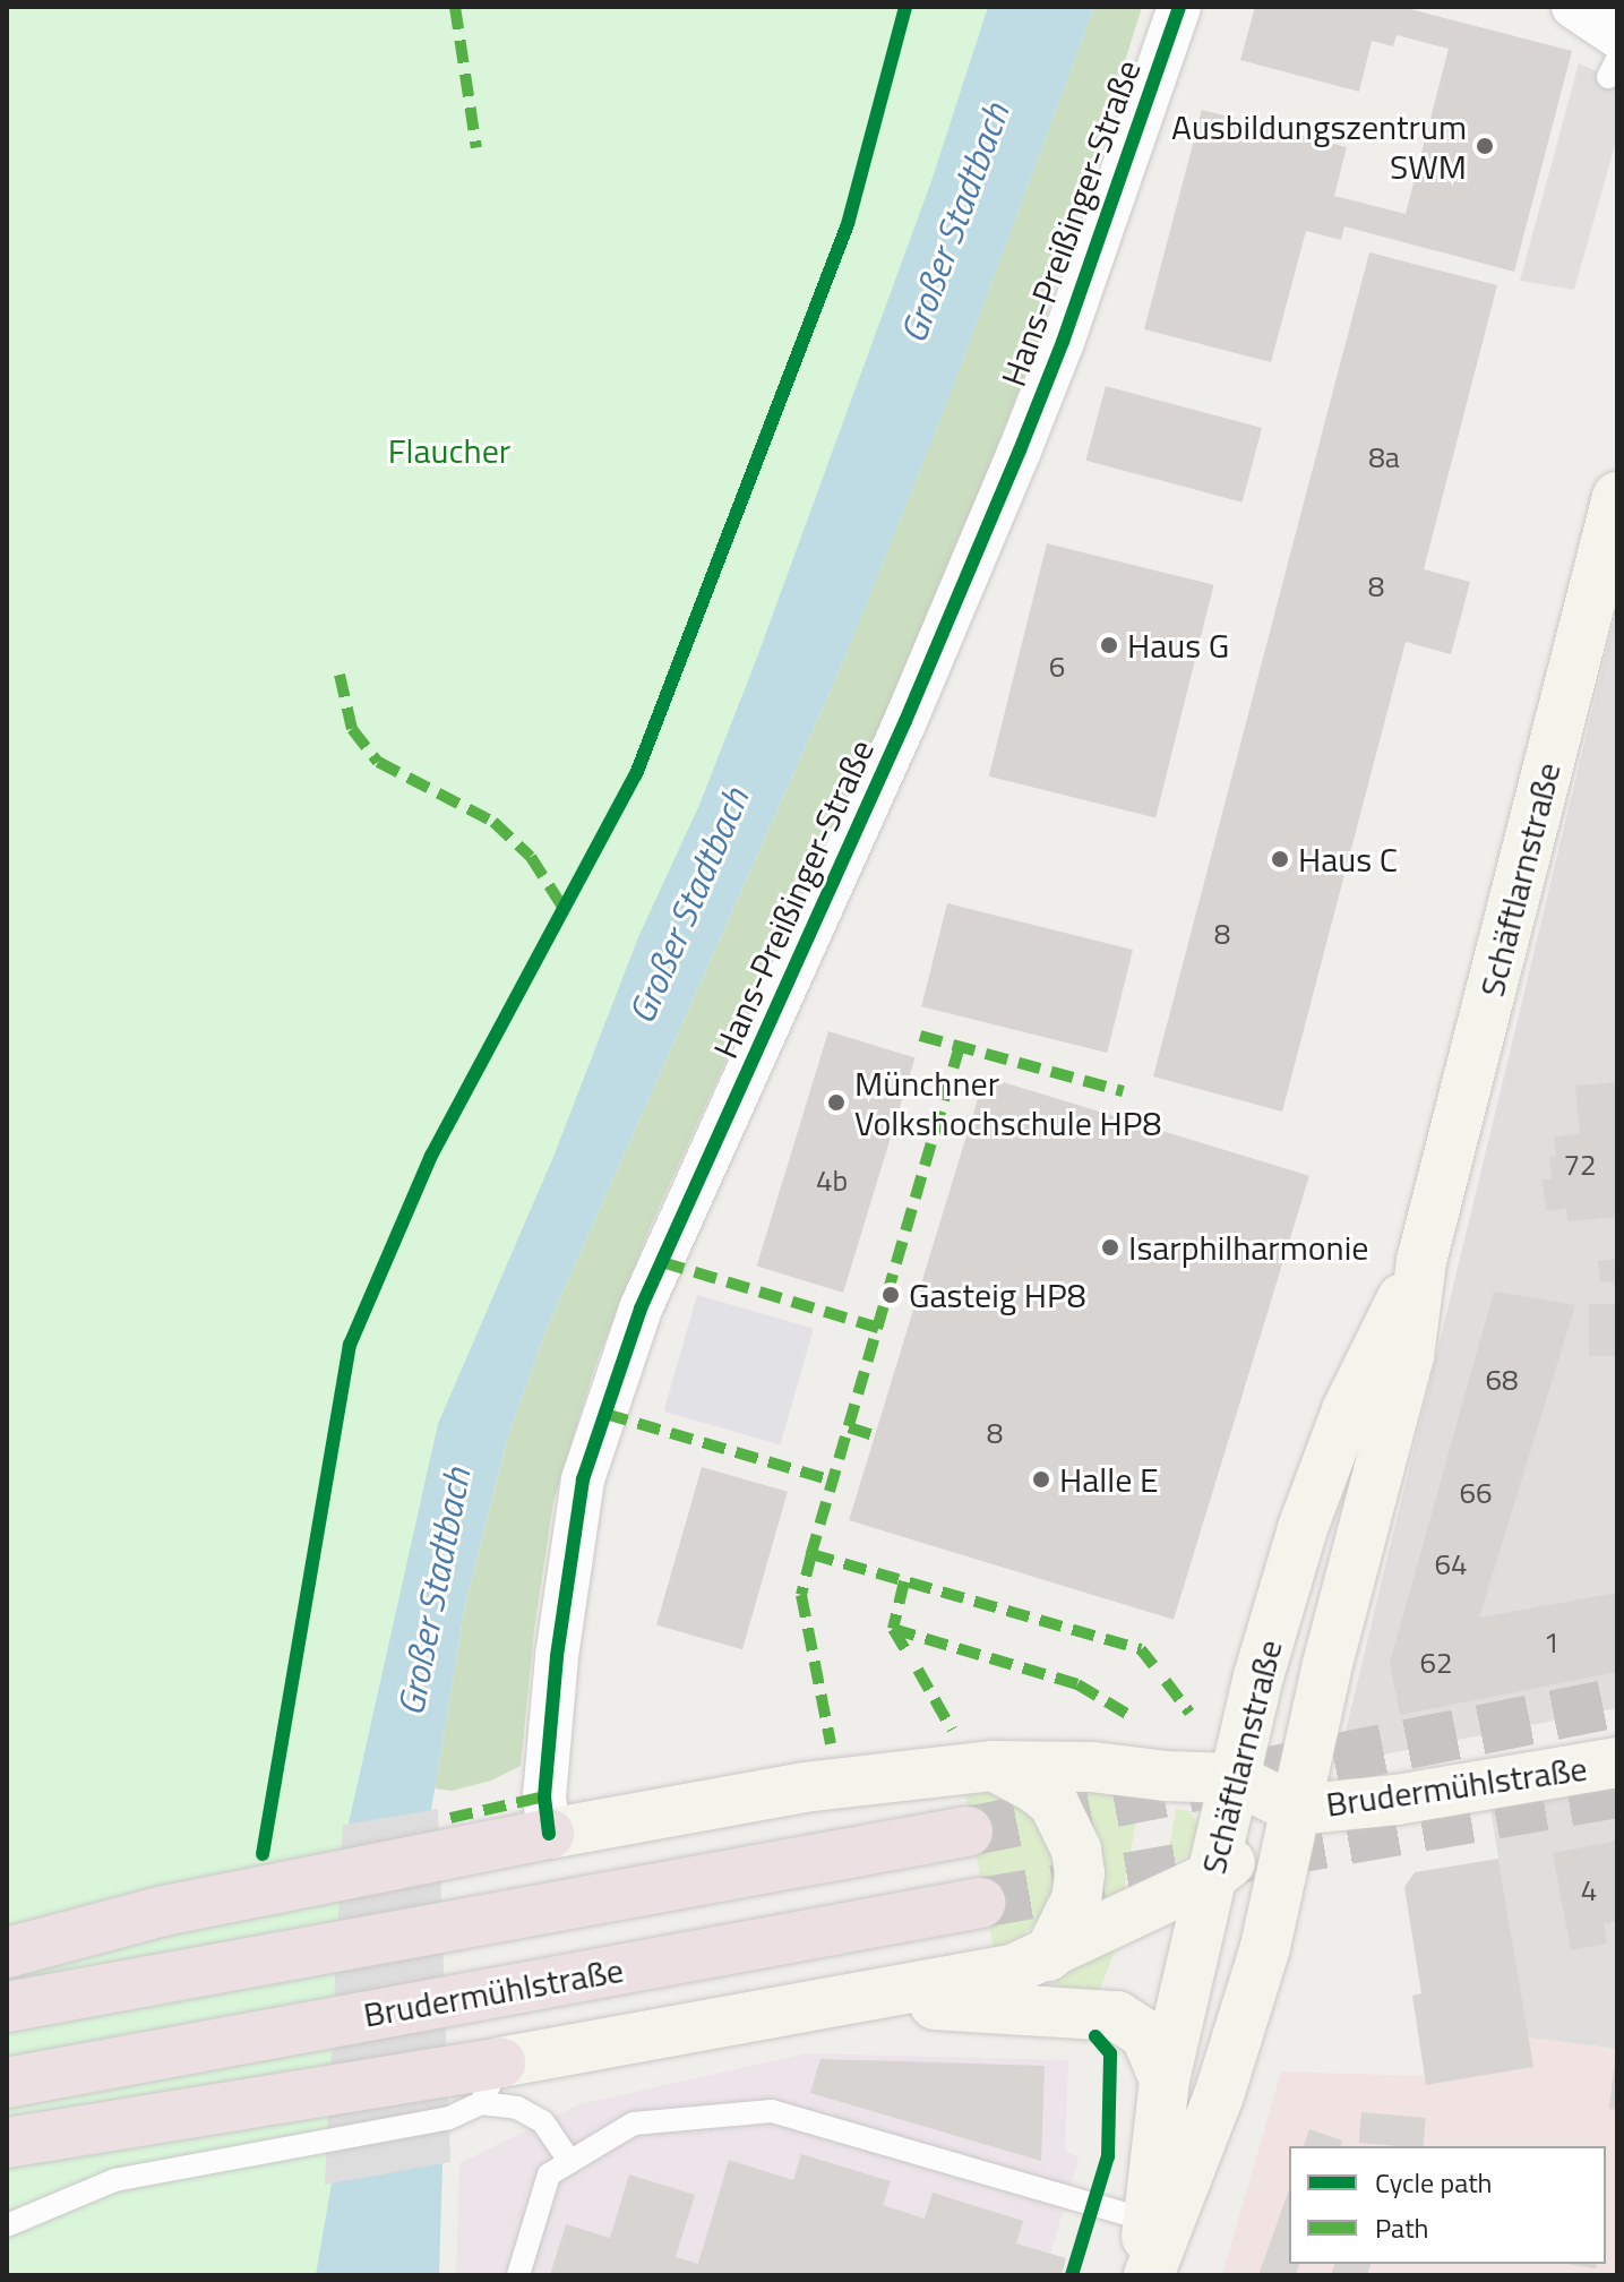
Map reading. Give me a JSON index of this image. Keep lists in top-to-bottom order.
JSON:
{
  "streets": {
    "highway": ["Brudermühlstraße"],
    "main road": ["Schäftlarnstraße"],
    "street": ["Hans-Preißinger-Straße"]
  },
  "crossings": [
    ["Hans-Preißinger-Straße", "Brudermühlstraße"],
    ["Schäftlarnstraße", "Brudermühlstraße"]
  ],
  "water": ["Großer Stadtbach"],
  "parks": ["Flaucher"],
  "places": [
    "Ausbildungszentrum SWM",
    "Haus G",
    "Haus C",
    "Münchner Volkshochschule HP8",
    "Isarphilharmonie",
    "Gasteig HP8",
    "Halle E"
  ],
  "house_numbers": [
    "8a",
    "8",
    "6",
    "8",
    "72",
    "4b",
    "68",
    "8",
    "66",
    "64",
    "1",
    "62",
    "4"
  ],
  "legend": ["Cycle path", "Path"]
}
